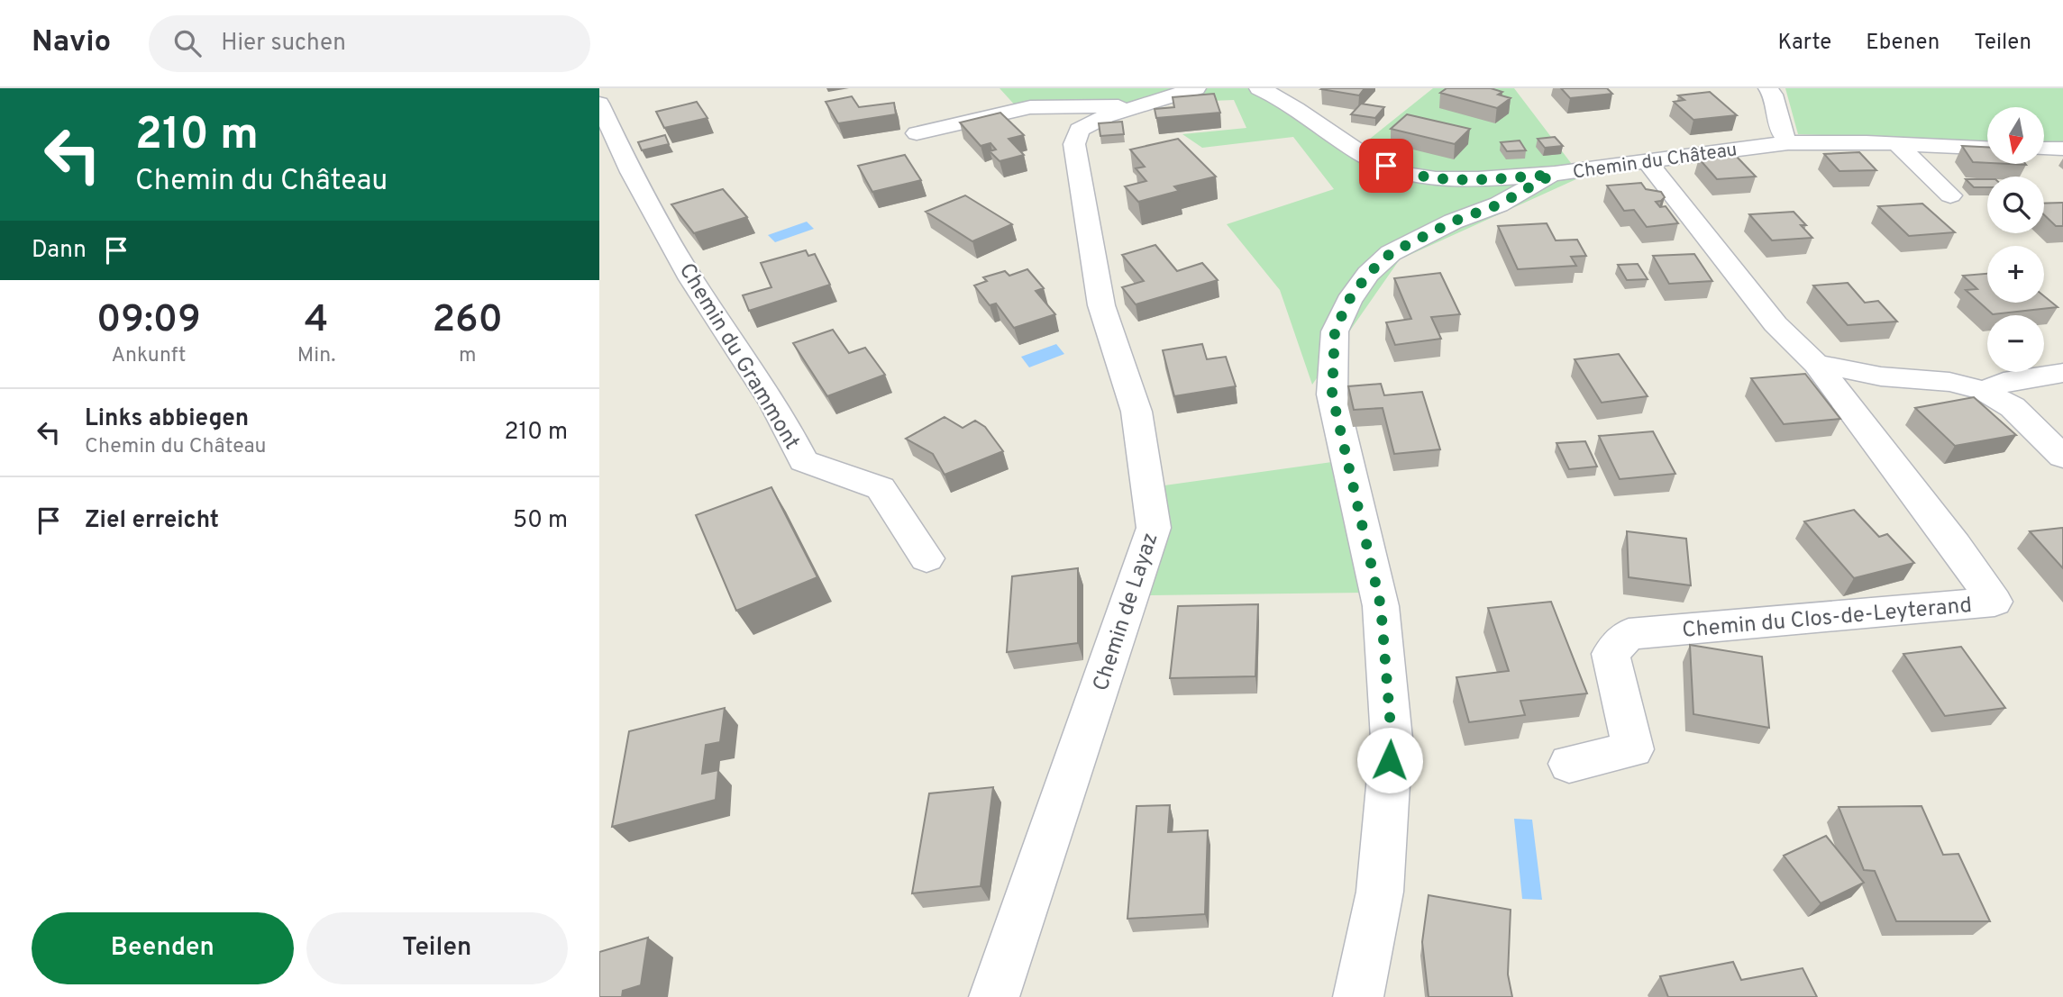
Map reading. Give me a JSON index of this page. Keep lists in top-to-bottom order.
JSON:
{
  "streets": {
    "street": [
      "Chemin du Château",
      "Chemin du Grammont",
      "Chemin de Layaz",
      "Chemin du Clos-de-Leyterand"
    ]
  },
  "crossings": [
    ["Chemin du Château", "Chemin du Clos-de-Leyterand"]
  ],
  "north": "bottom",
  "page": {
    "header": "Navio",
    "search": "Hier suchen",
    "nav": ["Karte", "Ebenen", "Teilen"],
    "turn": ["210 m", "Chemin du Château"],
    "map_buttons": ["+", "−"],
    "then": "Dann",
    "eta": [
      "09:09",
      "Ankunft",
      "4",
      "Min.",
      "260",
      "m"
    ],
    "list": [
      {
        "name": "Links abbiegen",
        "note": "Chemin du Château",
        "value": "210 m"
      },
      {
        "name": "Ziel erreicht",
        "value": "50 m"
      }
    ],
    "buttons": ["Beenden", "Teilen"]
  }
}
